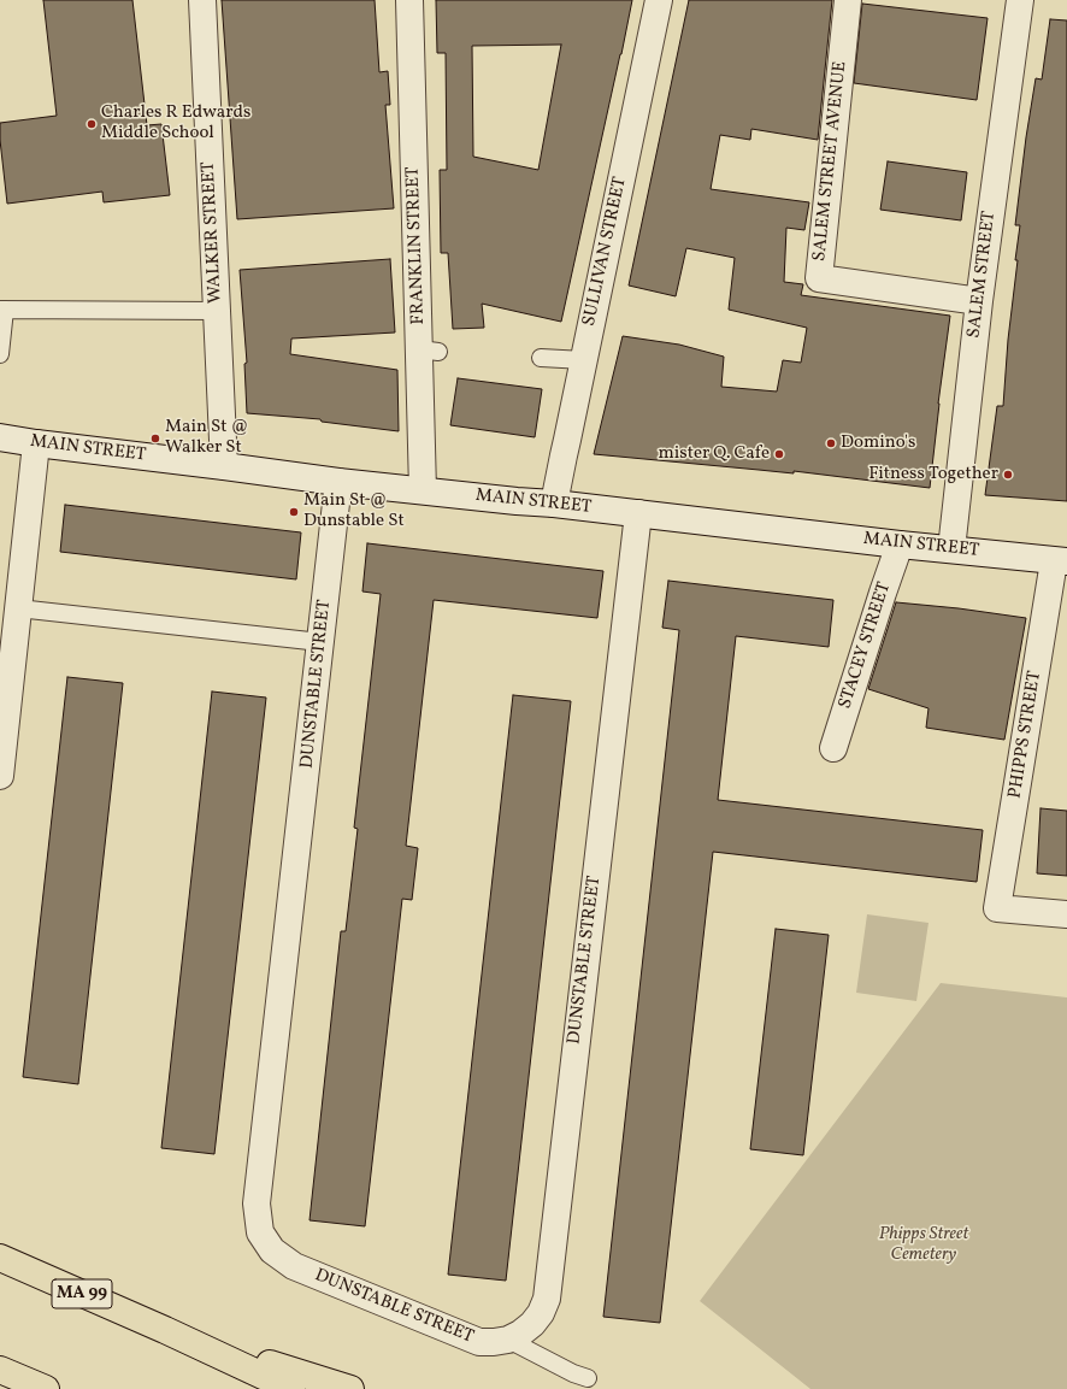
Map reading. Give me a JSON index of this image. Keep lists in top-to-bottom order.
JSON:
{
  "streets": {
    "main road": ["MA 99"],
    "street": [
      "SALEM STREET AVENUE",
      "WALKER STREET",
      "FRANKLIN STREET",
      "SULLIVAN STREET",
      "SALEM STREET",
      "MAIN STREET",
      "STACEY STREET",
      "DUNSTABLE STREET",
      "PHIPPS STREET"
    ]
  },
  "crossings": [
    ["SALEM STREET AVENUE", "SALEM STREET"],
    ["WALKER STREET", "MAIN STREET"],
    ["FRANKLIN STREET", "MAIN STREET"],
    ["SULLIVAN STREET", "MAIN STREET"],
    ["SALEM STREET", "MAIN STREET"],
    ["MAIN STREET", "STACEY STREET"],
    ["MAIN STREET", "DUNSTABLE STREET"],
    ["MAIN STREET", "PHIPPS STREET"]
  ],
  "parks": ["Phipps Street Cemetery"],
  "places": [
    "Charles R Edwards Middle School",
    "Main St @ Walker St",
    "Domino's",
    "mister Q. Cafe",
    "Fitness Together",
    "Main St @ Dunstable St"
  ]
}
